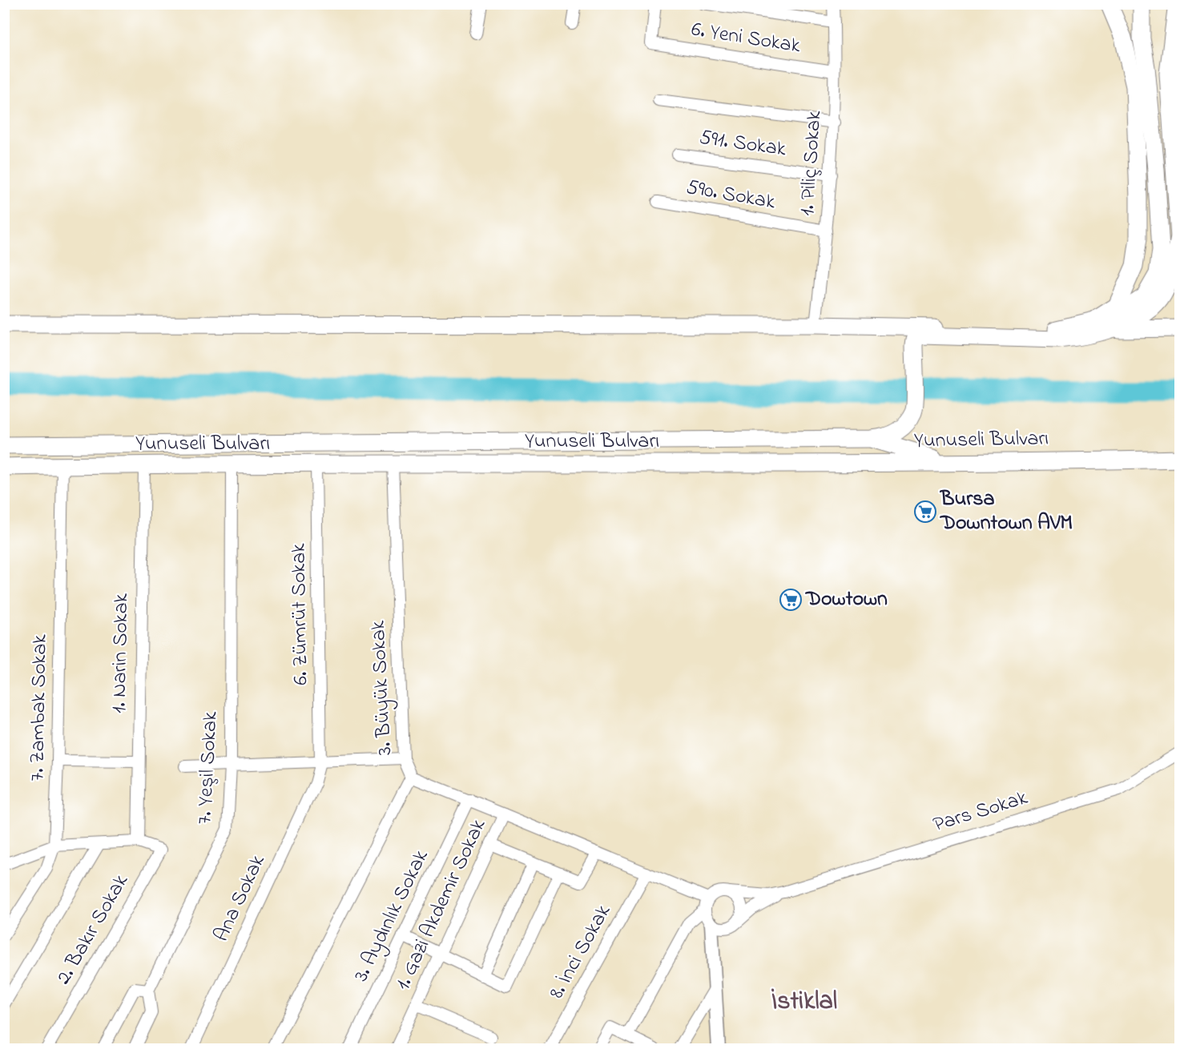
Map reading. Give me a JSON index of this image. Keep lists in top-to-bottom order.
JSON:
{
  "streets": {
    "main road": ["Yunuseli Bulvarı"],
    "street": [
      "6. Yeni Sokak",
      "591. Sokak",
      "1. Piliç Sokak",
      "590. Sokak",
      "6. Zümrüt Sokak",
      "1. Narin Sokak",
      "3. Büyük Sokak",
      "7. Zambak Sokak",
      "7. Yeşil Sokak",
      "Pars Sokak",
      "Ana Sokak",
      "1. Gazi Akdemir Sokak",
      "3. Aydınlık Sokak",
      "2. Bakır Sokak",
      "8. İnci Sokak"
    ]
  },
  "crossings": [
    ["6. Yeni Sokak", "1. Piliç Sokak"],
    ["591. Sokak", "1. Piliç Sokak"],
    ["1. Piliç Sokak", "590. Sokak"],
    ["Yunuseli Bulvarı", "6. Zümrüt Sokak"],
    ["Yunuseli Bulvarı", "1. Narin Sokak"],
    ["Yunuseli Bulvarı", "3. Büyük Sokak"],
    ["Yunuseli Bulvarı", "7. Zambak Sokak"],
    ["Yunuseli Bulvarı", "7. Yeşil Sokak"],
    ["6. Zümrüt Sokak", "Ana Sokak"],
    ["1. Narin Sokak", "2. Bakır Sokak"],
    ["3. Büyük Sokak", "1. Gazi Akdemir Sokak"],
    ["1. Gazi Akdemir Sokak", "3. Aydınlık Sokak"]
  ],
  "districts": ["İstiklal"],
  "places": {
    "supermarket": ["Bursa Downtown AVM", "Dowtown"]
  }
}
